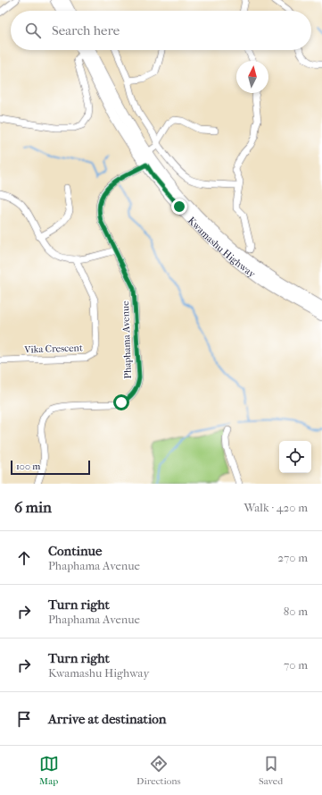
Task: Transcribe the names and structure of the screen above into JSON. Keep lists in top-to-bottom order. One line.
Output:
{"streets":{"main road":["Kwamashu Highway"],"street":["Phaphama Avenue","Vika Crescent"]},"crossings":[["Kwamashu Highway","Phaphama Avenue"]],"scale_bar":"100 m","north":"top","page":{"search":"Search here","scale":"100 m","heading":["6 min","Walk · 420 m"],"list":[["Continue","Phaphama Avenue","270 m"],["Turn right","Phaphama Avenue","80 m"],["Turn right","Kwamashu Highway","70 m"],"Arrive at destination"],"nav":["Map","Directions","Saved"]}}
